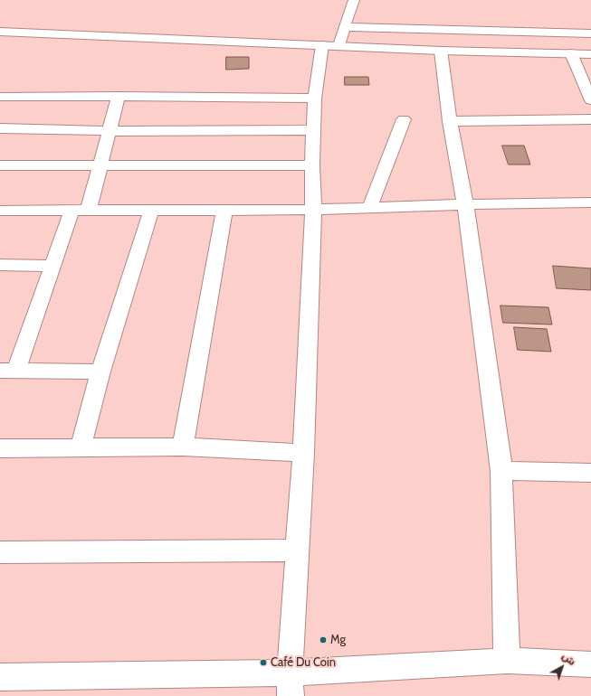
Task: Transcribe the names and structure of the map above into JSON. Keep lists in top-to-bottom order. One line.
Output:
{"places":["Mg","Café Du Coin"],"north":"top right"}
